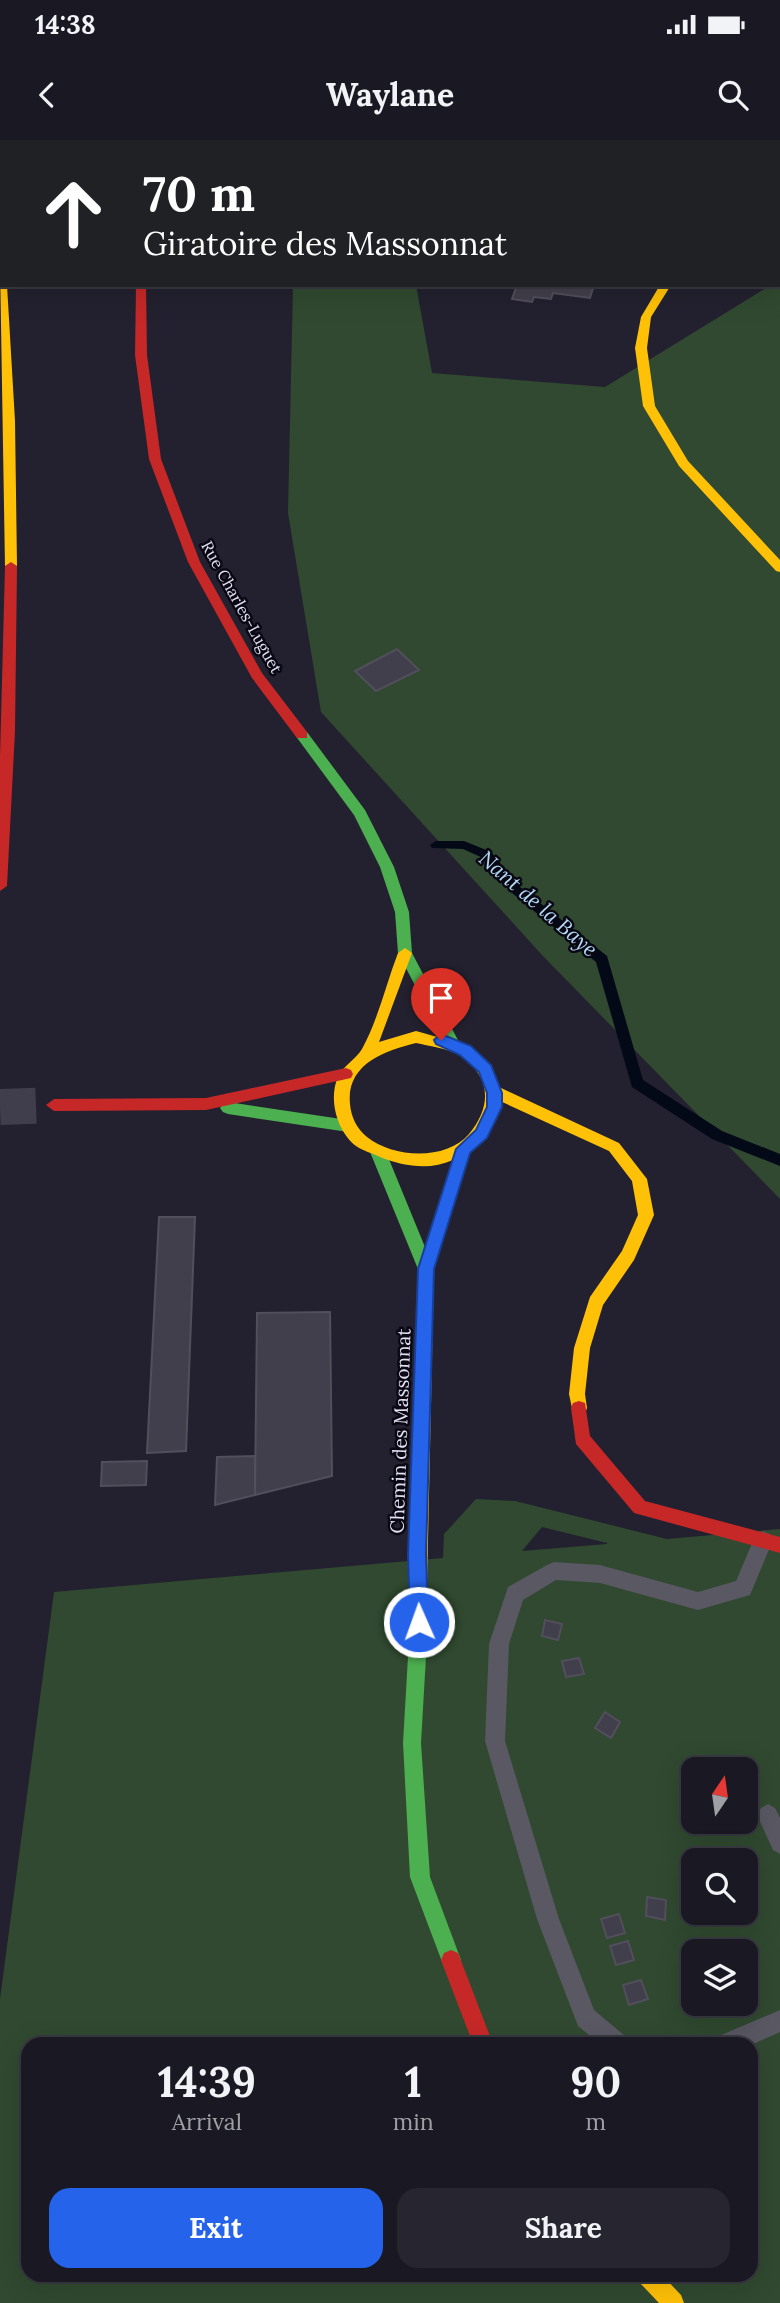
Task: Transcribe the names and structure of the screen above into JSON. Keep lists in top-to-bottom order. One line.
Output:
{"streets":{"main road":["Rue Charles-Luguet","Chemin des Massonnat"]},"crossings":[["Rue Charles-Luguet","Chemin des Massonnat"]],"water":["Nant de la Baye"],"north":"top","page":{"status":"14:38","header":"Waylane","turn":["70 m","Giratoire des Massonnat"],"eta":["14:39","Arrival","1","min","90","m"],"buttons":["Exit","Share"]}}
